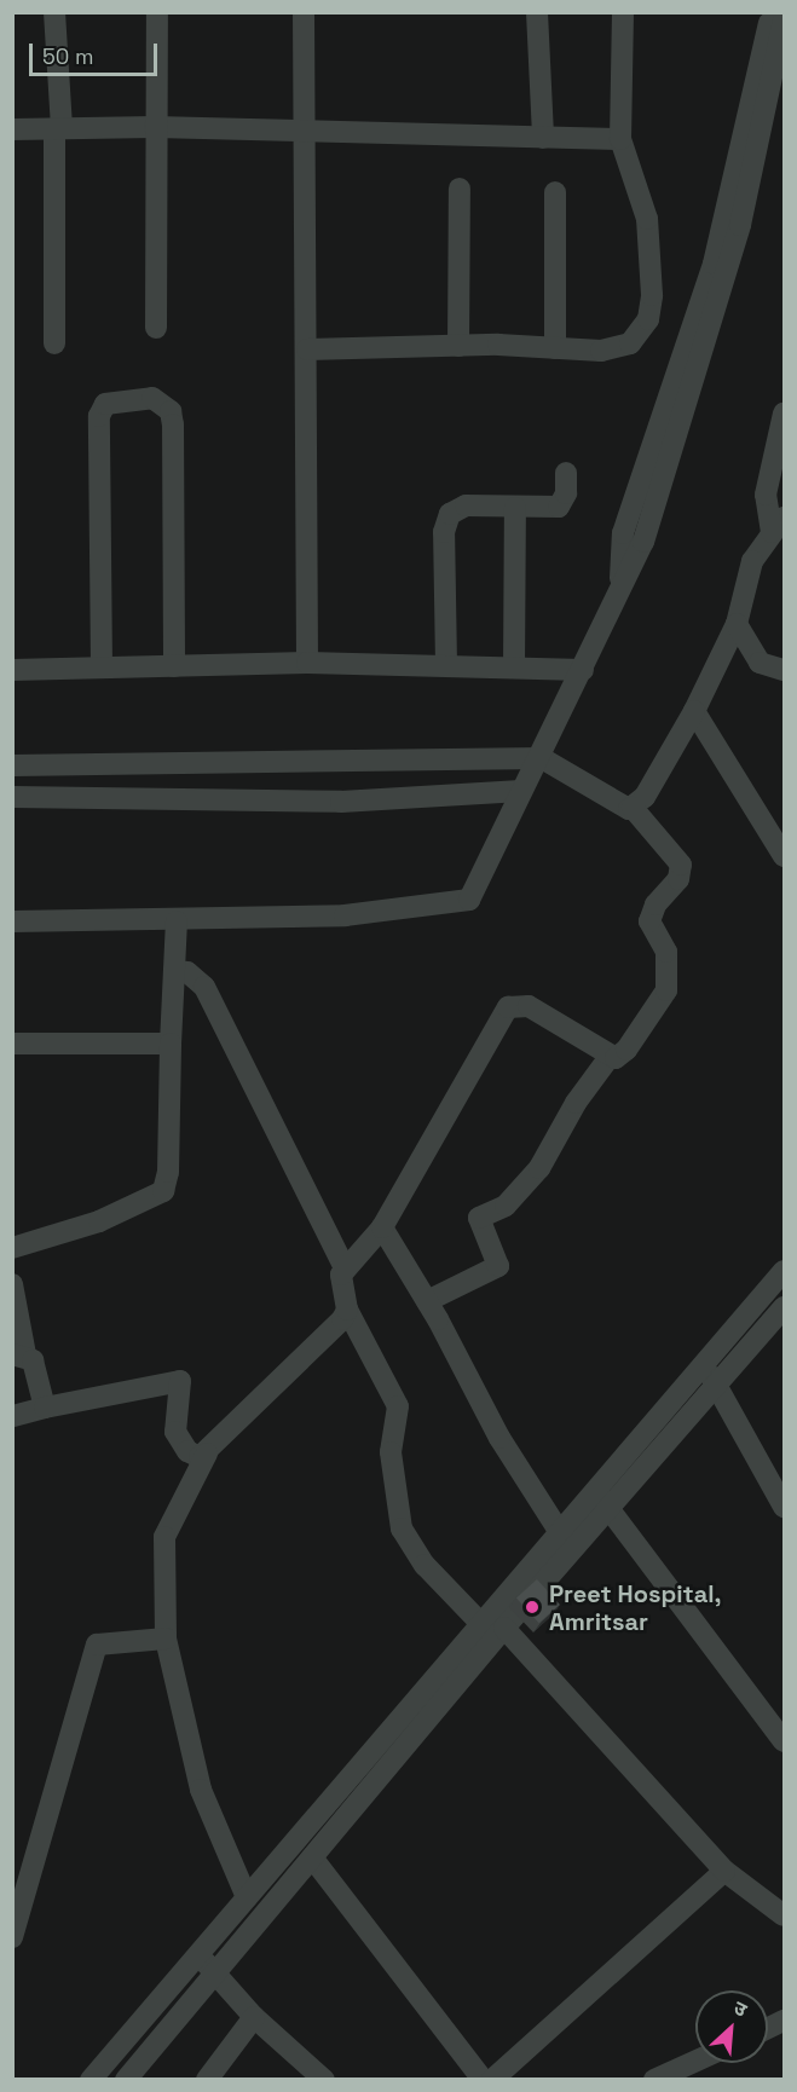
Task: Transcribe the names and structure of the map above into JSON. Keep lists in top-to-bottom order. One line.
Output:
{"places":["Preet Hospital, Amritsar"],"scale_bar":"50 m","north":"top right"}
